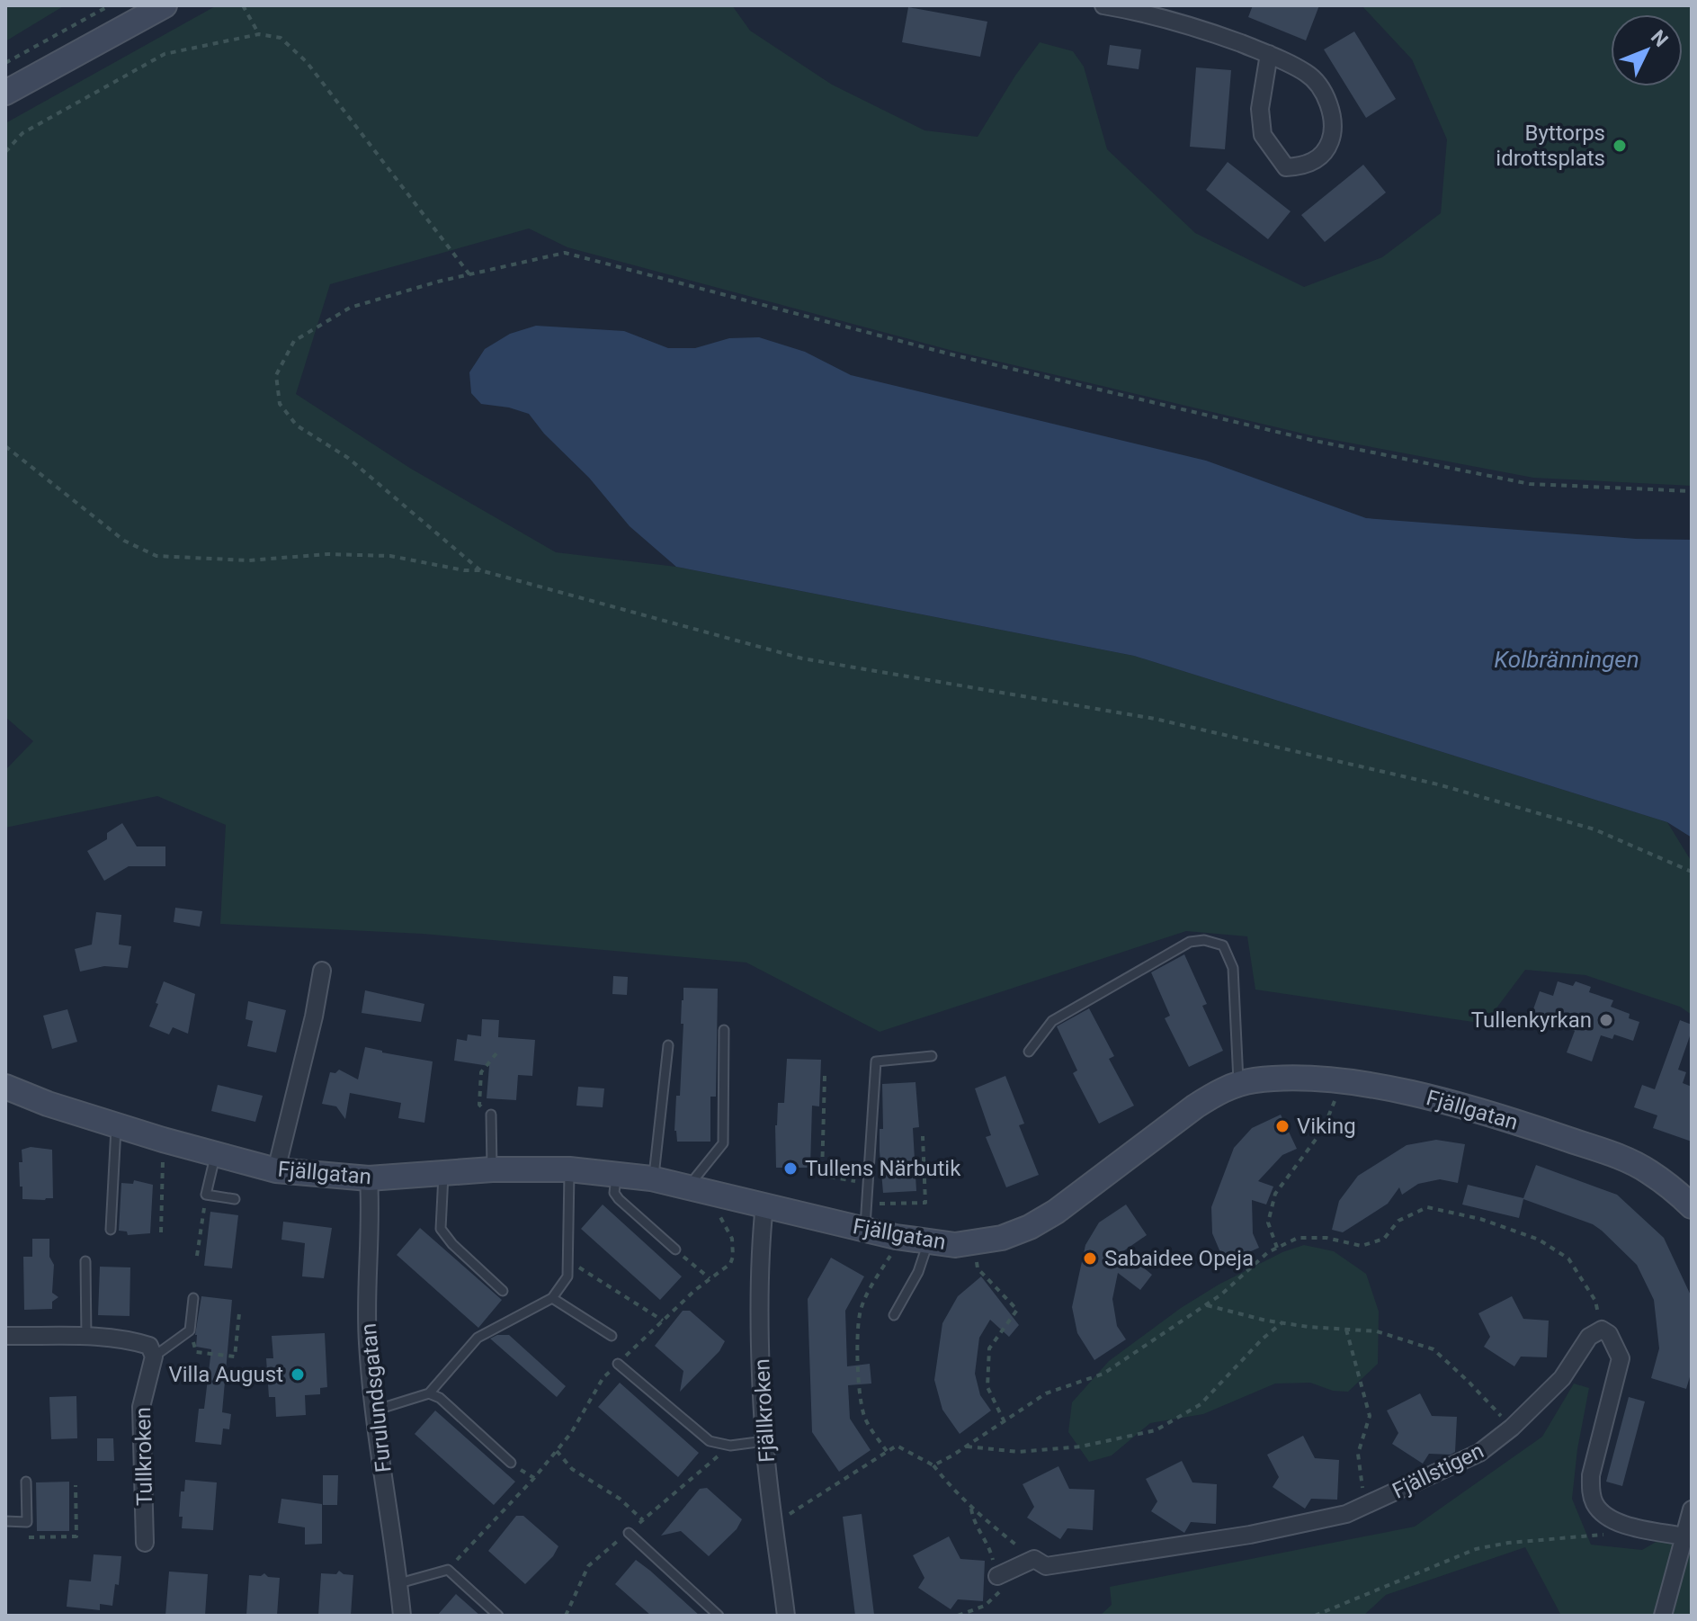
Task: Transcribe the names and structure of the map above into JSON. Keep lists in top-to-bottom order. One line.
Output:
{"streets":{"street":["Fjällgatan","Furulundsgatan","Fjällkroken","Tullkroken","Fjällstigen"]},"crossings":[["Fjällgatan","Furulundsgatan"],["Fjällgatan","Fjällkroken"]],"water":["Kolbränningen"],"places":["Byttorps idrottsplats","Tullenkyrkan","Viking","Tullens Närbutik","Sabaidee Opeja","Villa August"],"north":"top right"}
